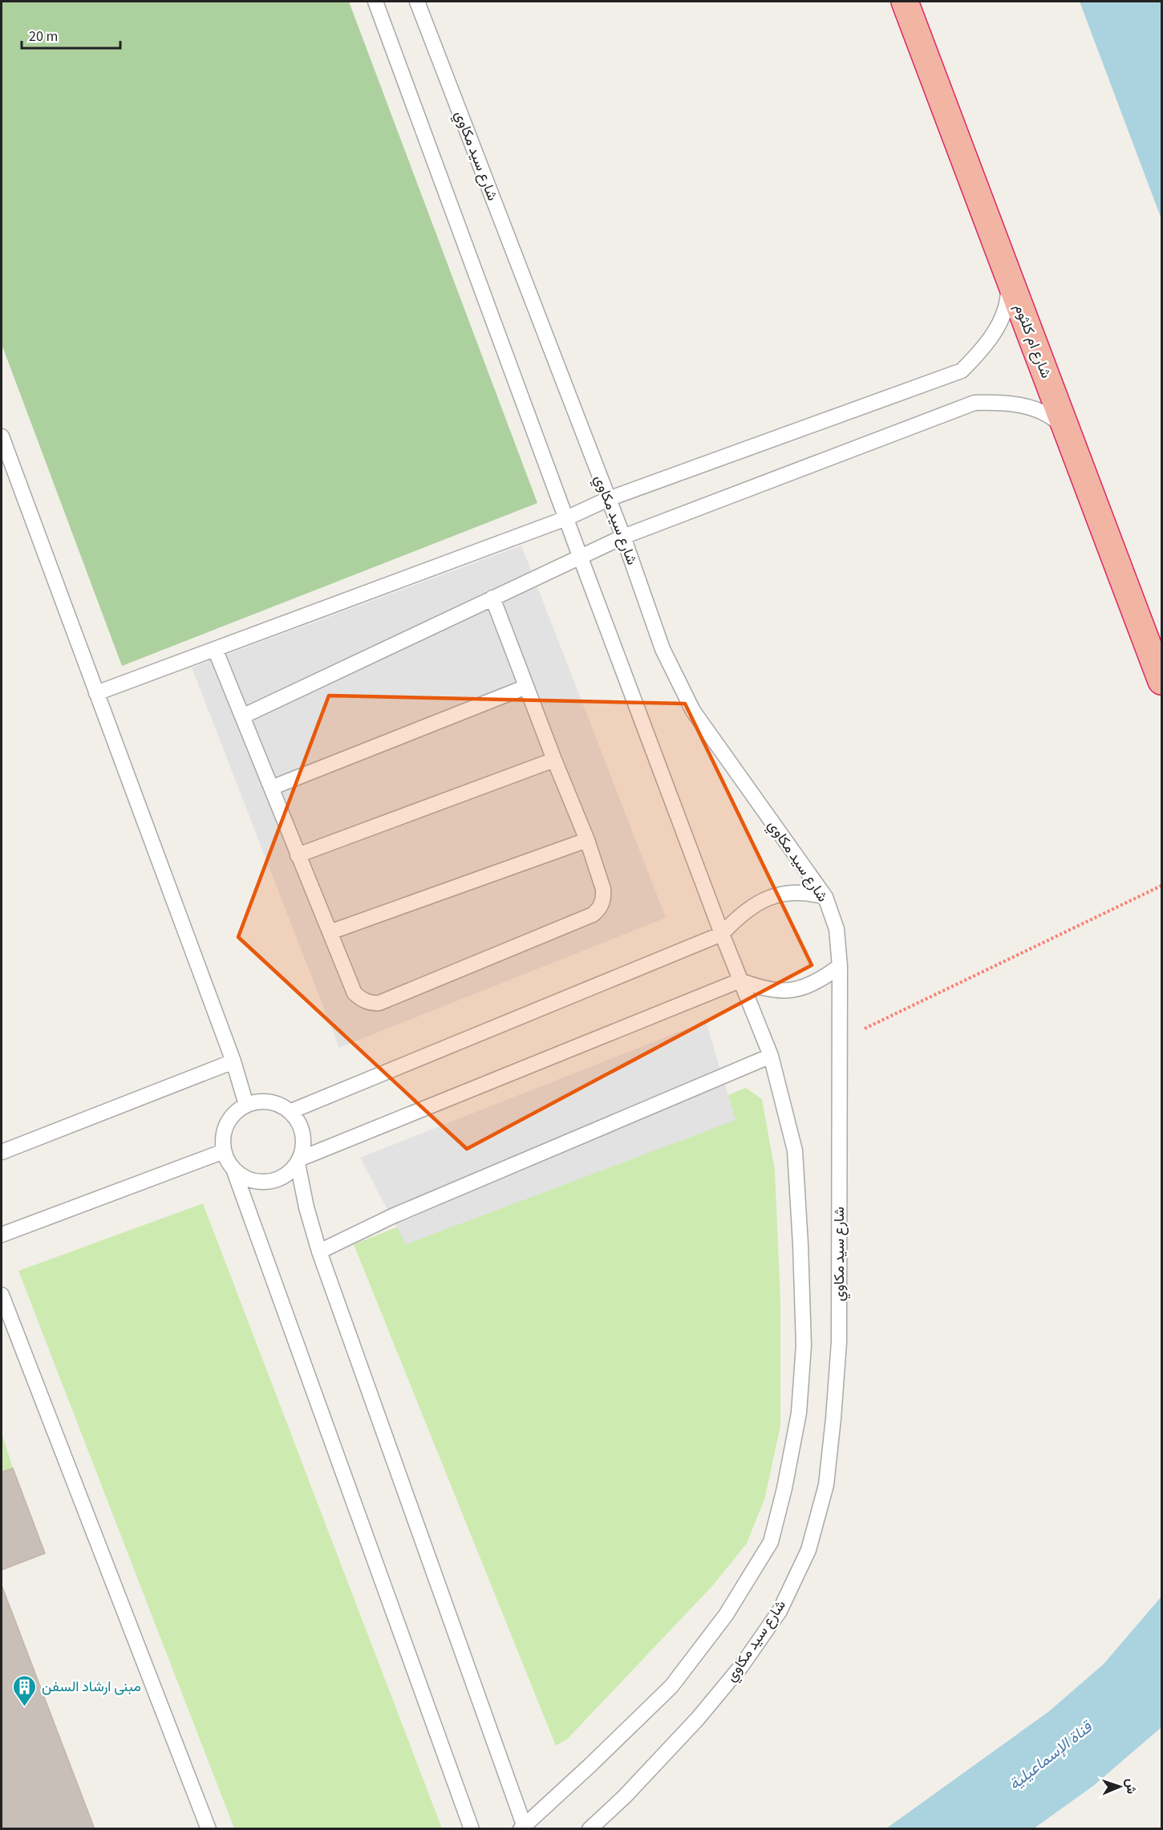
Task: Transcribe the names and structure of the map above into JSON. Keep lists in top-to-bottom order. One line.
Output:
{"streets":{"highway":["شارع ام كلثوم"],"lane":["شارع سيد مكاوي"]},"water":["قناة الإسماعيلية"],"places":{"building":["مبنى ارشاد السفن"]},"scale_bar":"20 m","north":"right"}
